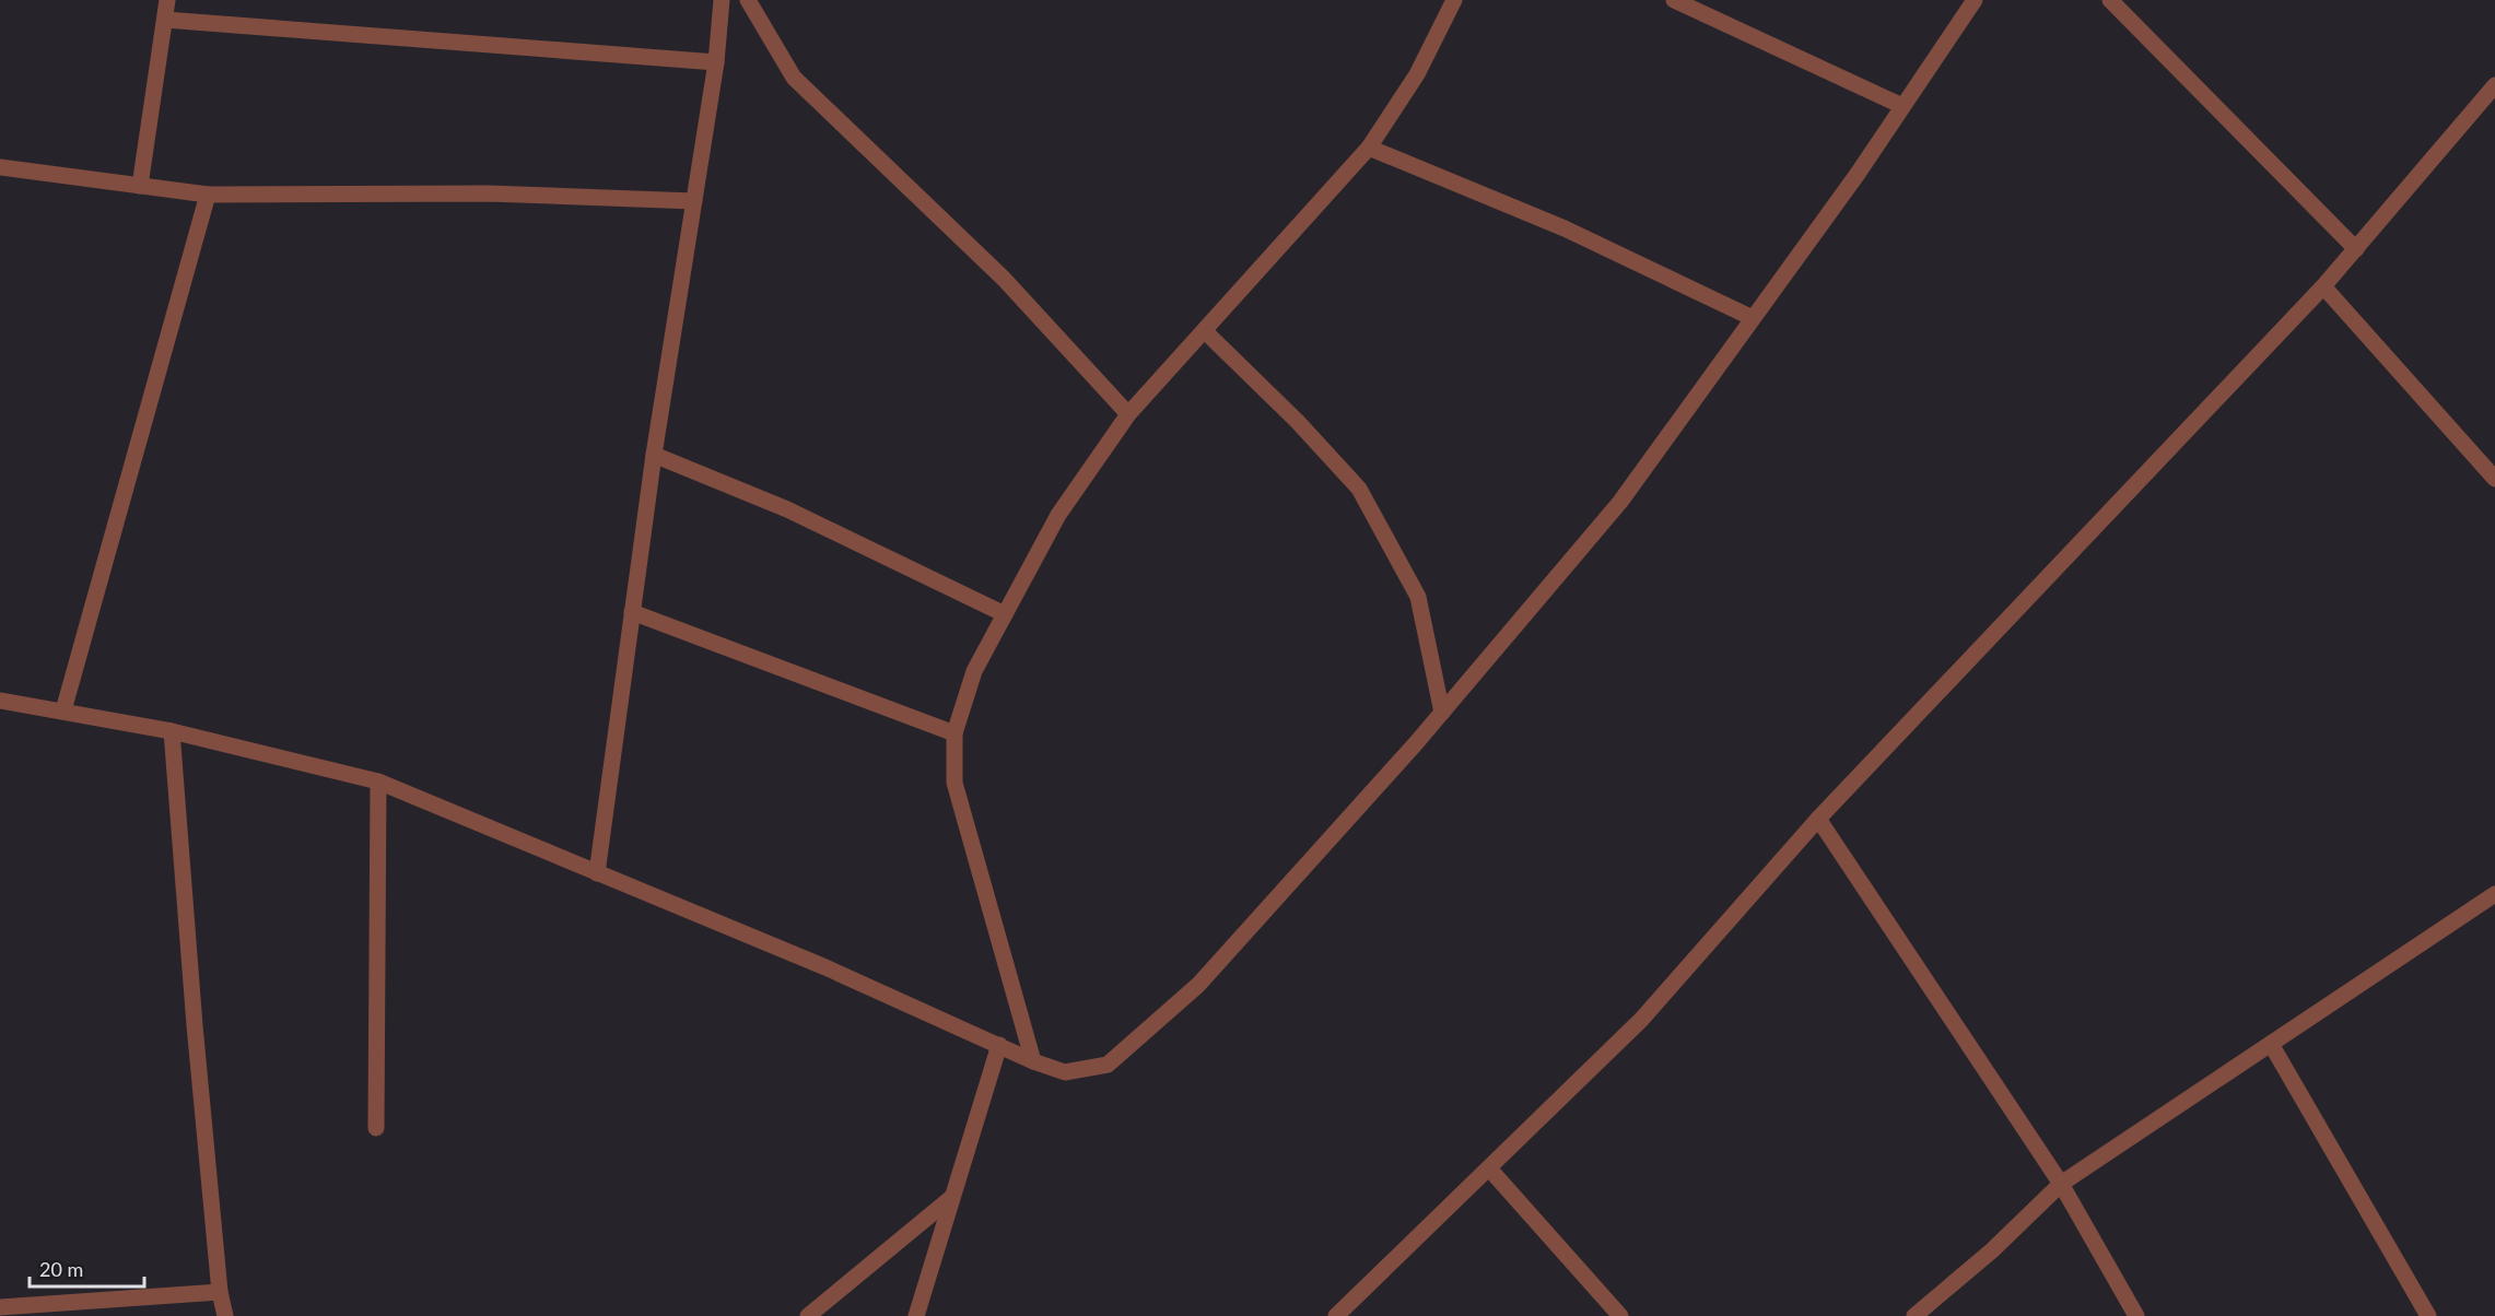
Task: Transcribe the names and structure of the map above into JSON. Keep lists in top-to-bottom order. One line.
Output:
{"scale_bar":"20 m"}
